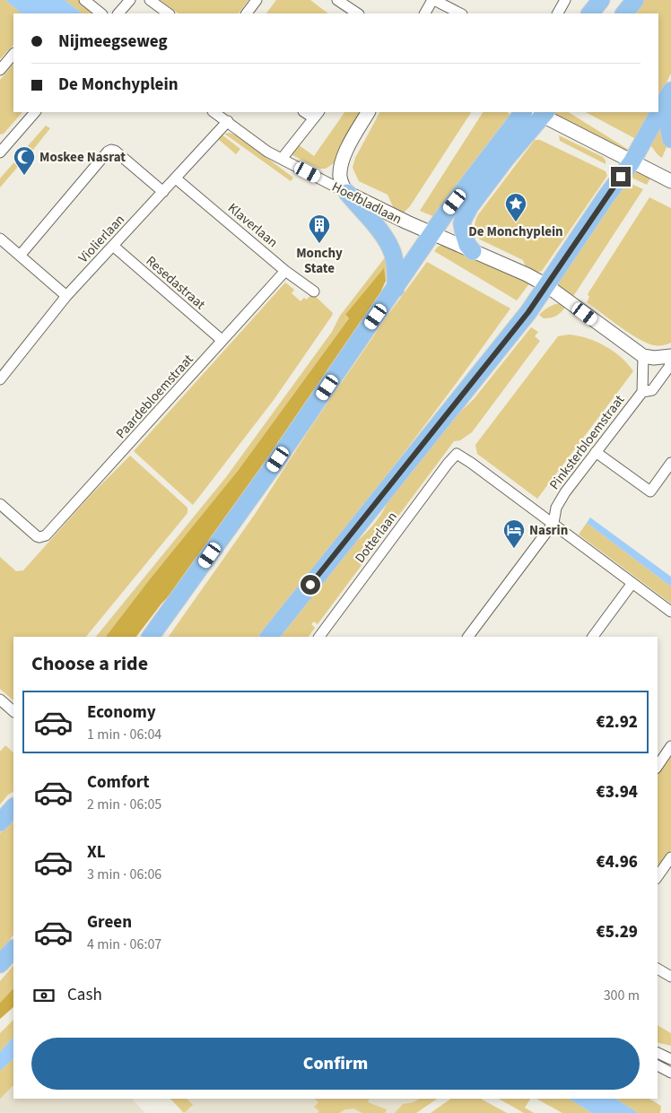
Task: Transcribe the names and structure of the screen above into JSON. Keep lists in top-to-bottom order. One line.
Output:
{"streets":{"street":["Hoefbladlaan","Klaverlaan","Violierlaan","Resedastraat","Paardebloemstraat","Pinksterbloemstraat","Dotterlaan"]},"crossings":[["Hoefbladlaan","Violierlaan"],["Klaverlaan","Violierlaan"],["Klaverlaan","Paardebloemstraat"],["Violierlaan","Resedastraat"],["Resedastraat","Paardebloemstraat"],["Pinksterbloemstraat","Dotterlaan"]],"places":{"mosque":["Moskee Nasrat"],"place":["De Monchyplein"],"building":["Monchy State"],"hotel":["Nasrin"]},"page":{"banner":["Nijmeegseweg","De Monchyplein"],"heading":"Choose a ride","list":[{"name":"Economy","note":"1 min · 06:04","value":"€2.92"},{"name":"Comfort","note":"2 min · 06:05","value":"€3.94"},{"name":"XL","note":"3 min · 06:06","value":"€4.96"},{"name":"Green","note":"4 min · 06:07","value":"€5.29"}],"pay":["Cash","300 m"],"buttons":"Confirm"}}
